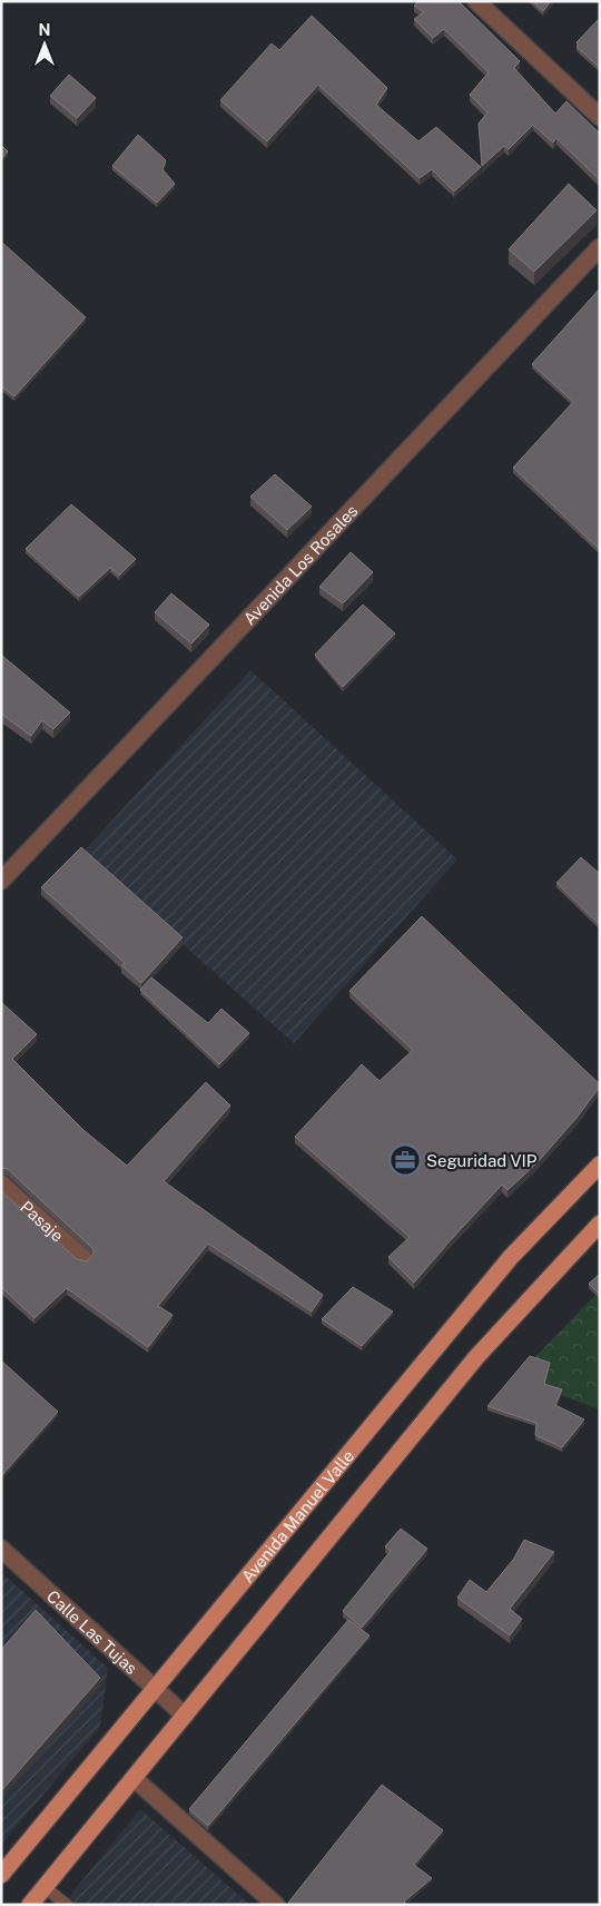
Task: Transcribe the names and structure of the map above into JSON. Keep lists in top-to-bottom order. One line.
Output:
{"streets":{"main road":["Avenida Manuel Valle"],"street":["Avenida Los Rosales","Pasaje","Calle Las Tujas"]},"crossings":[["Avenida Manuel Valle","Calle Las Tujas"]],"places":{"office":["Seguridad VIP"]},"north":"top"}
